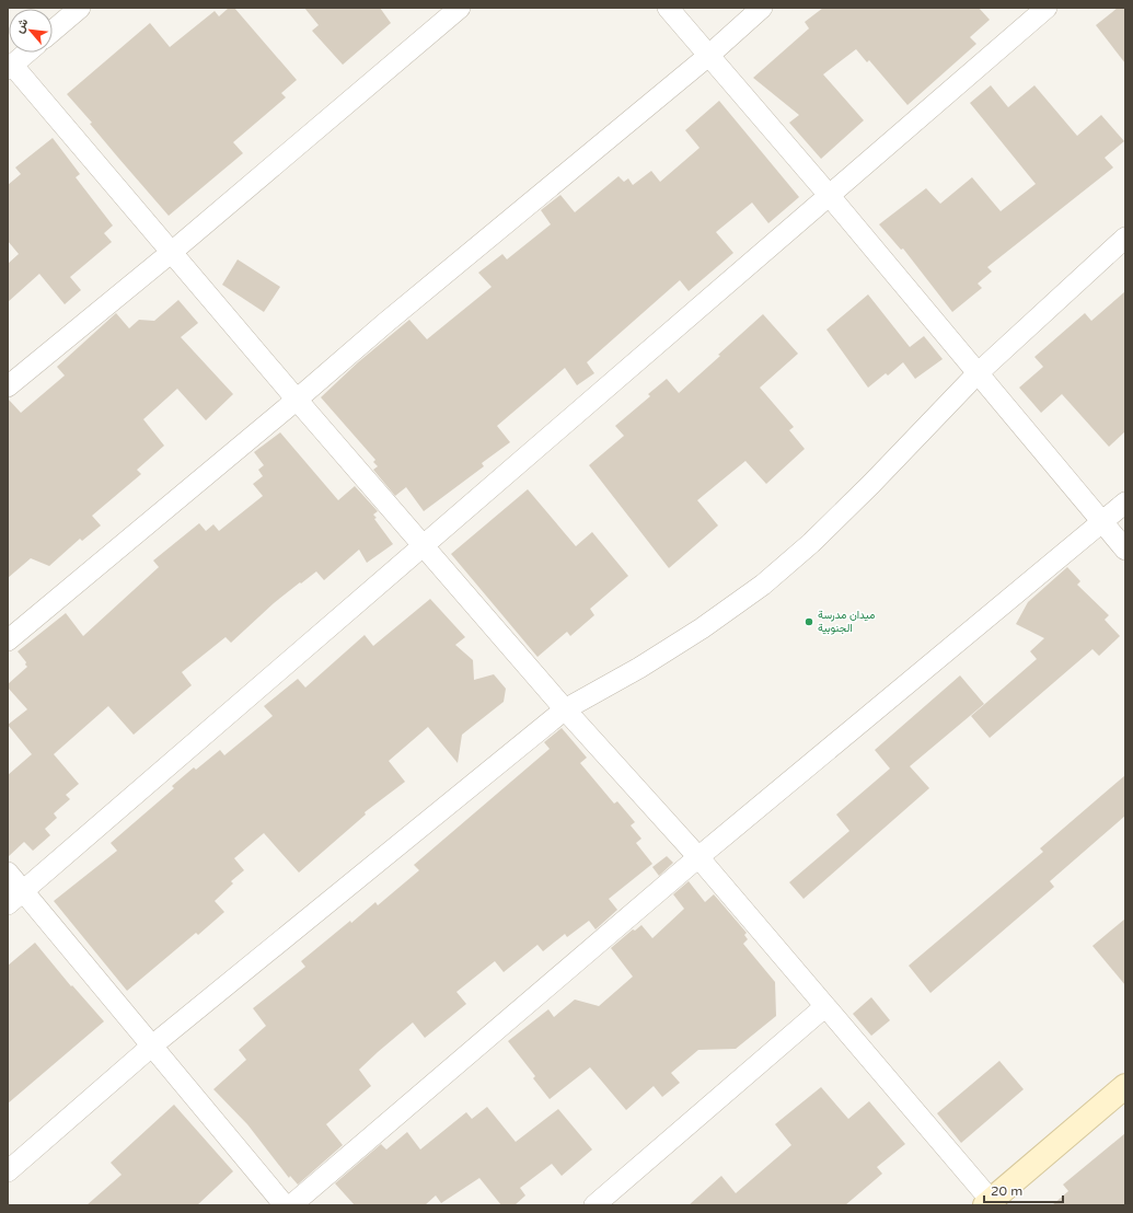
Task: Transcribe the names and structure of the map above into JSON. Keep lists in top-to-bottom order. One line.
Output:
{"places":["ميدان مدرسة الجنوبية"],"scale_bar":"20 m","north":"top left"}
